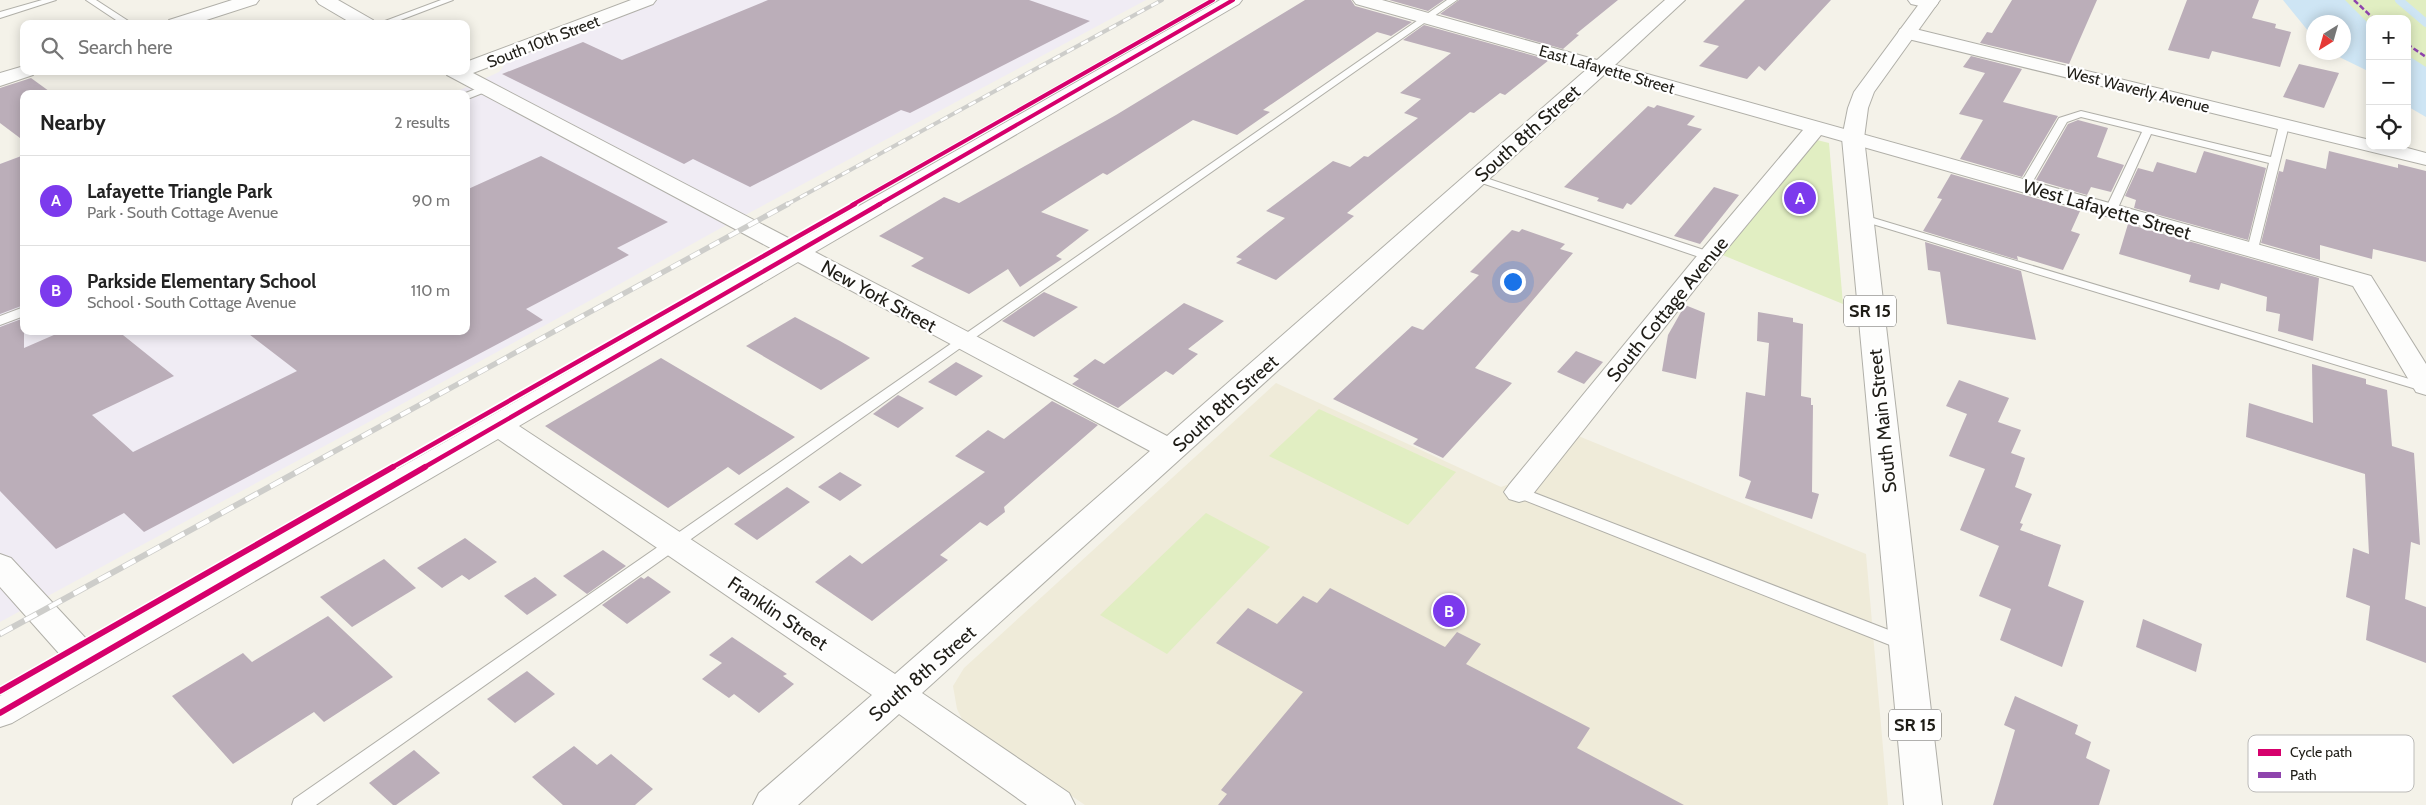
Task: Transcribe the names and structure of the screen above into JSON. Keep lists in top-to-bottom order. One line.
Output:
{"streets":{"street":["South 10th Street","East Lafayette Street","West Waverly Avenue","South 8th Street","West Lafayette Street","New York Street","South Cottage Avenue","SR 15","South Main Street","Franklin Street"]},"crossings":[["East Lafayette Street","South 8th Street"],["East Lafayette Street","West Lafayette Street"],["East Lafayette Street","South Cottage Avenue"],["East Lafayette Street","South Main Street"],["West Waverly Avenue","South Main Street"],["South 8th Street","New York Street"],["South 8th Street","Franklin Street"],["West Lafayette Street","South Main Street"]],"legend":["Cycle path","Path"],"north":"bottom left","page":{"map_buttons":["+","−"],"search":"Search here","heading":["Nearby","2 results"],"list":[{"mark":"A","name":"Lafayette Triangle Park","note":"Park · South Cottage Avenue","value":"90 m"},{"mark":"B","name":"Parkside Elementary School","note":"School · South Cottage Avenue","value":"110 m"}],"pins":["A","B"]}}
